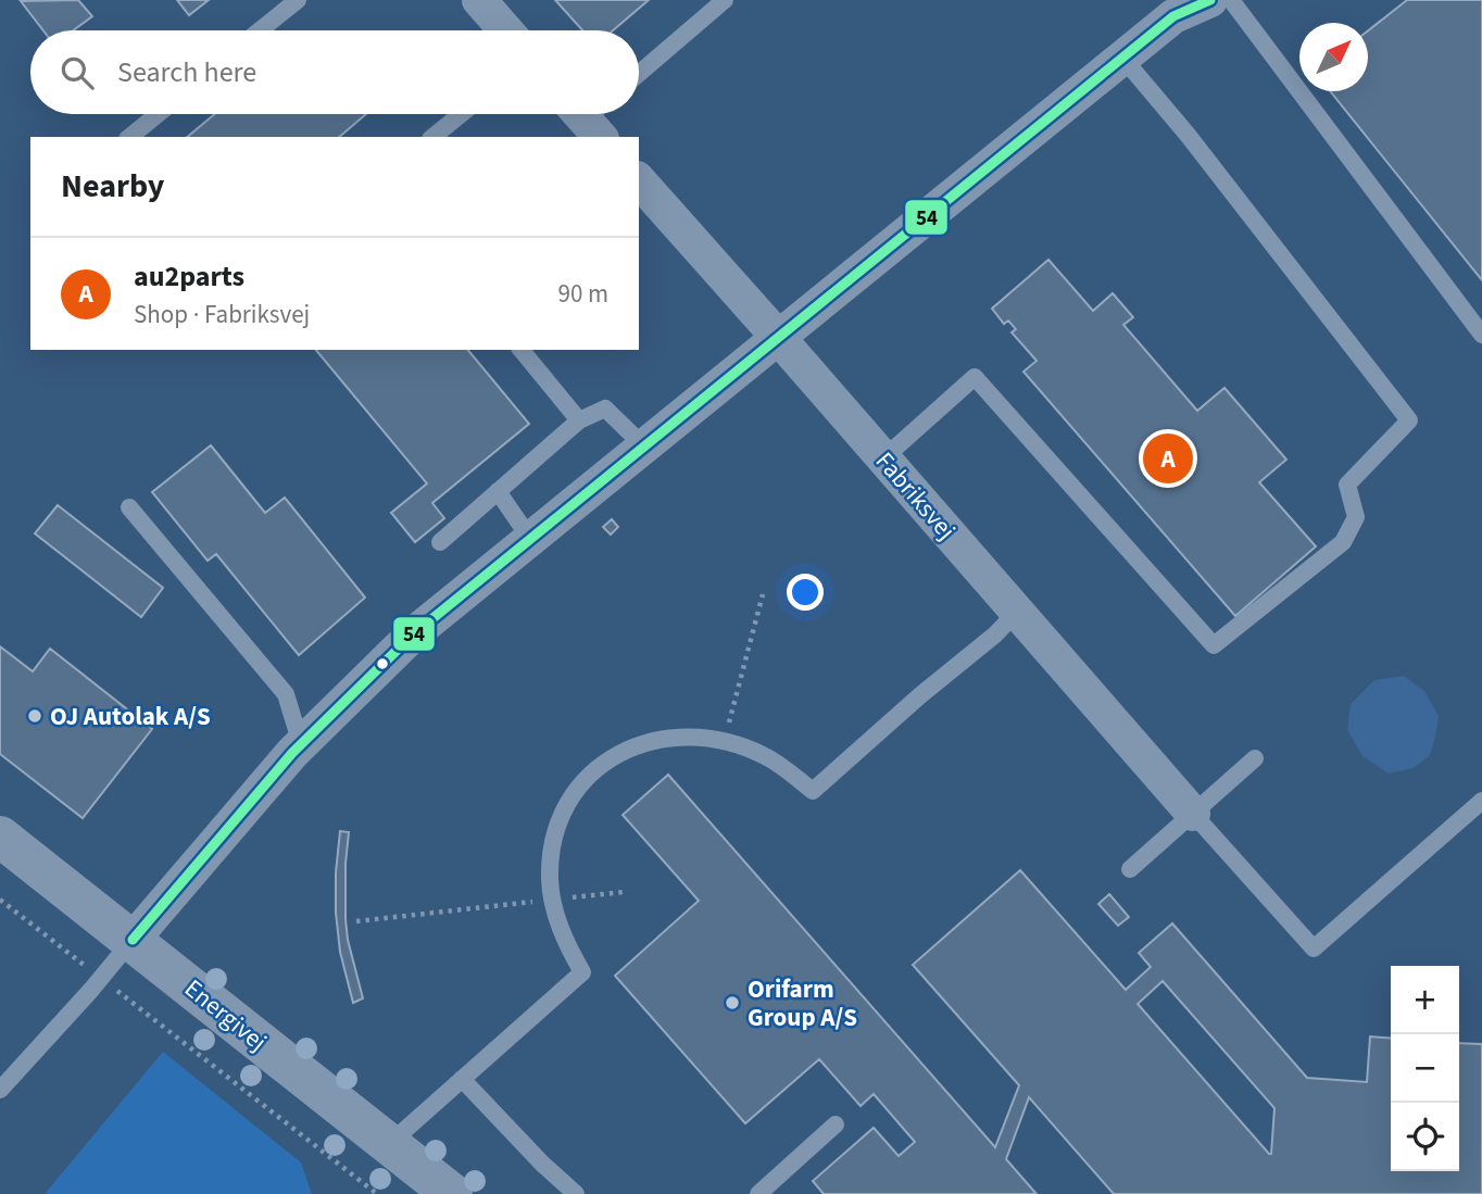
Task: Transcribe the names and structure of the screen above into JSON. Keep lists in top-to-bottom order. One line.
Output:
{"streets":{"street":["Fabriksvej","Energivej"]},"places":["OJ Autolak A/S","Orifarm Group A/S"],"lines":["transit line 54"],"north":"top right","page":{"search":"Search here","heading":"Nearby","list":[{"mark":"A","name":"au2parts","note":"Shop · Fabriksvej","value":"90 m"}],"pins":"A","map_buttons":["+","−"]}}
